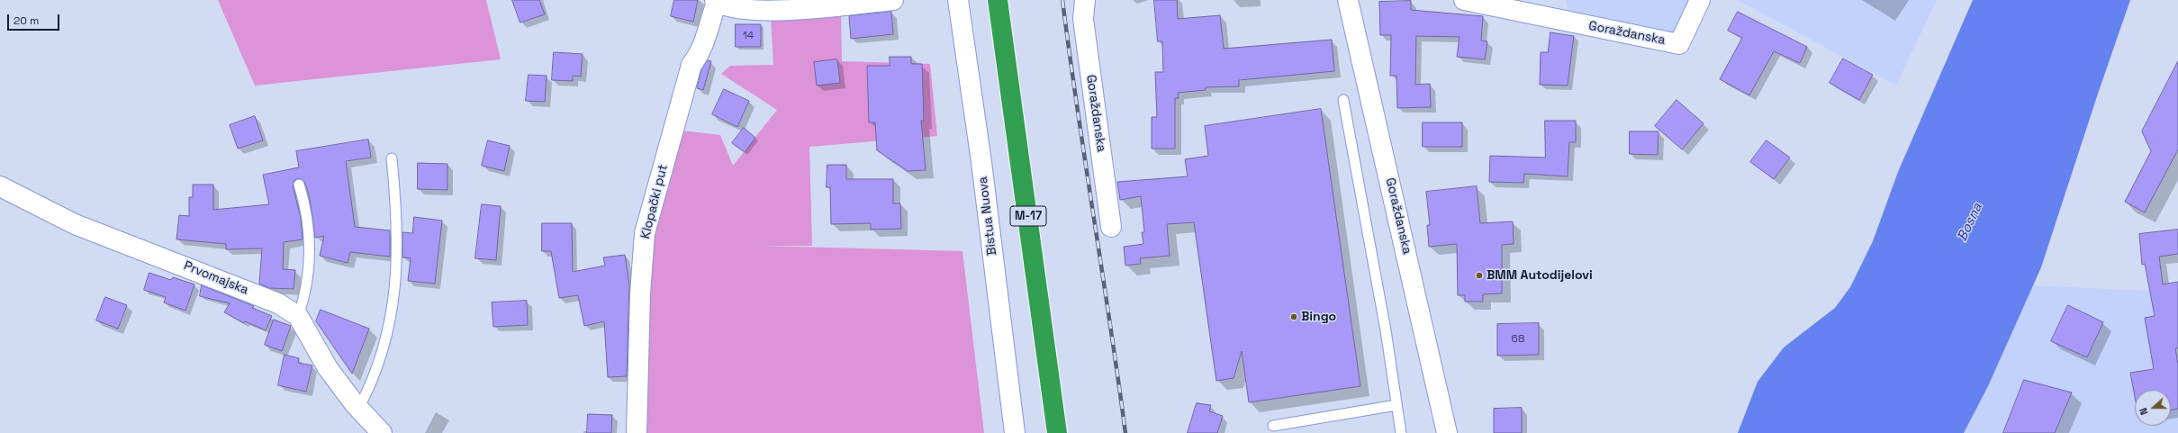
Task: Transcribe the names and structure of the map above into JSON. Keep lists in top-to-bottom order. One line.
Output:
{"streets":{"highway":["M-17"],"street":["Goraždanska","Klopački put","Bistua Nuova","Prvomajska"]},"water":["Bosna"],"places":["BMM Autodijelovi","Bingo"],"house_numbers":["14","68"],"scale_bar":"20 m","north":"left"}
